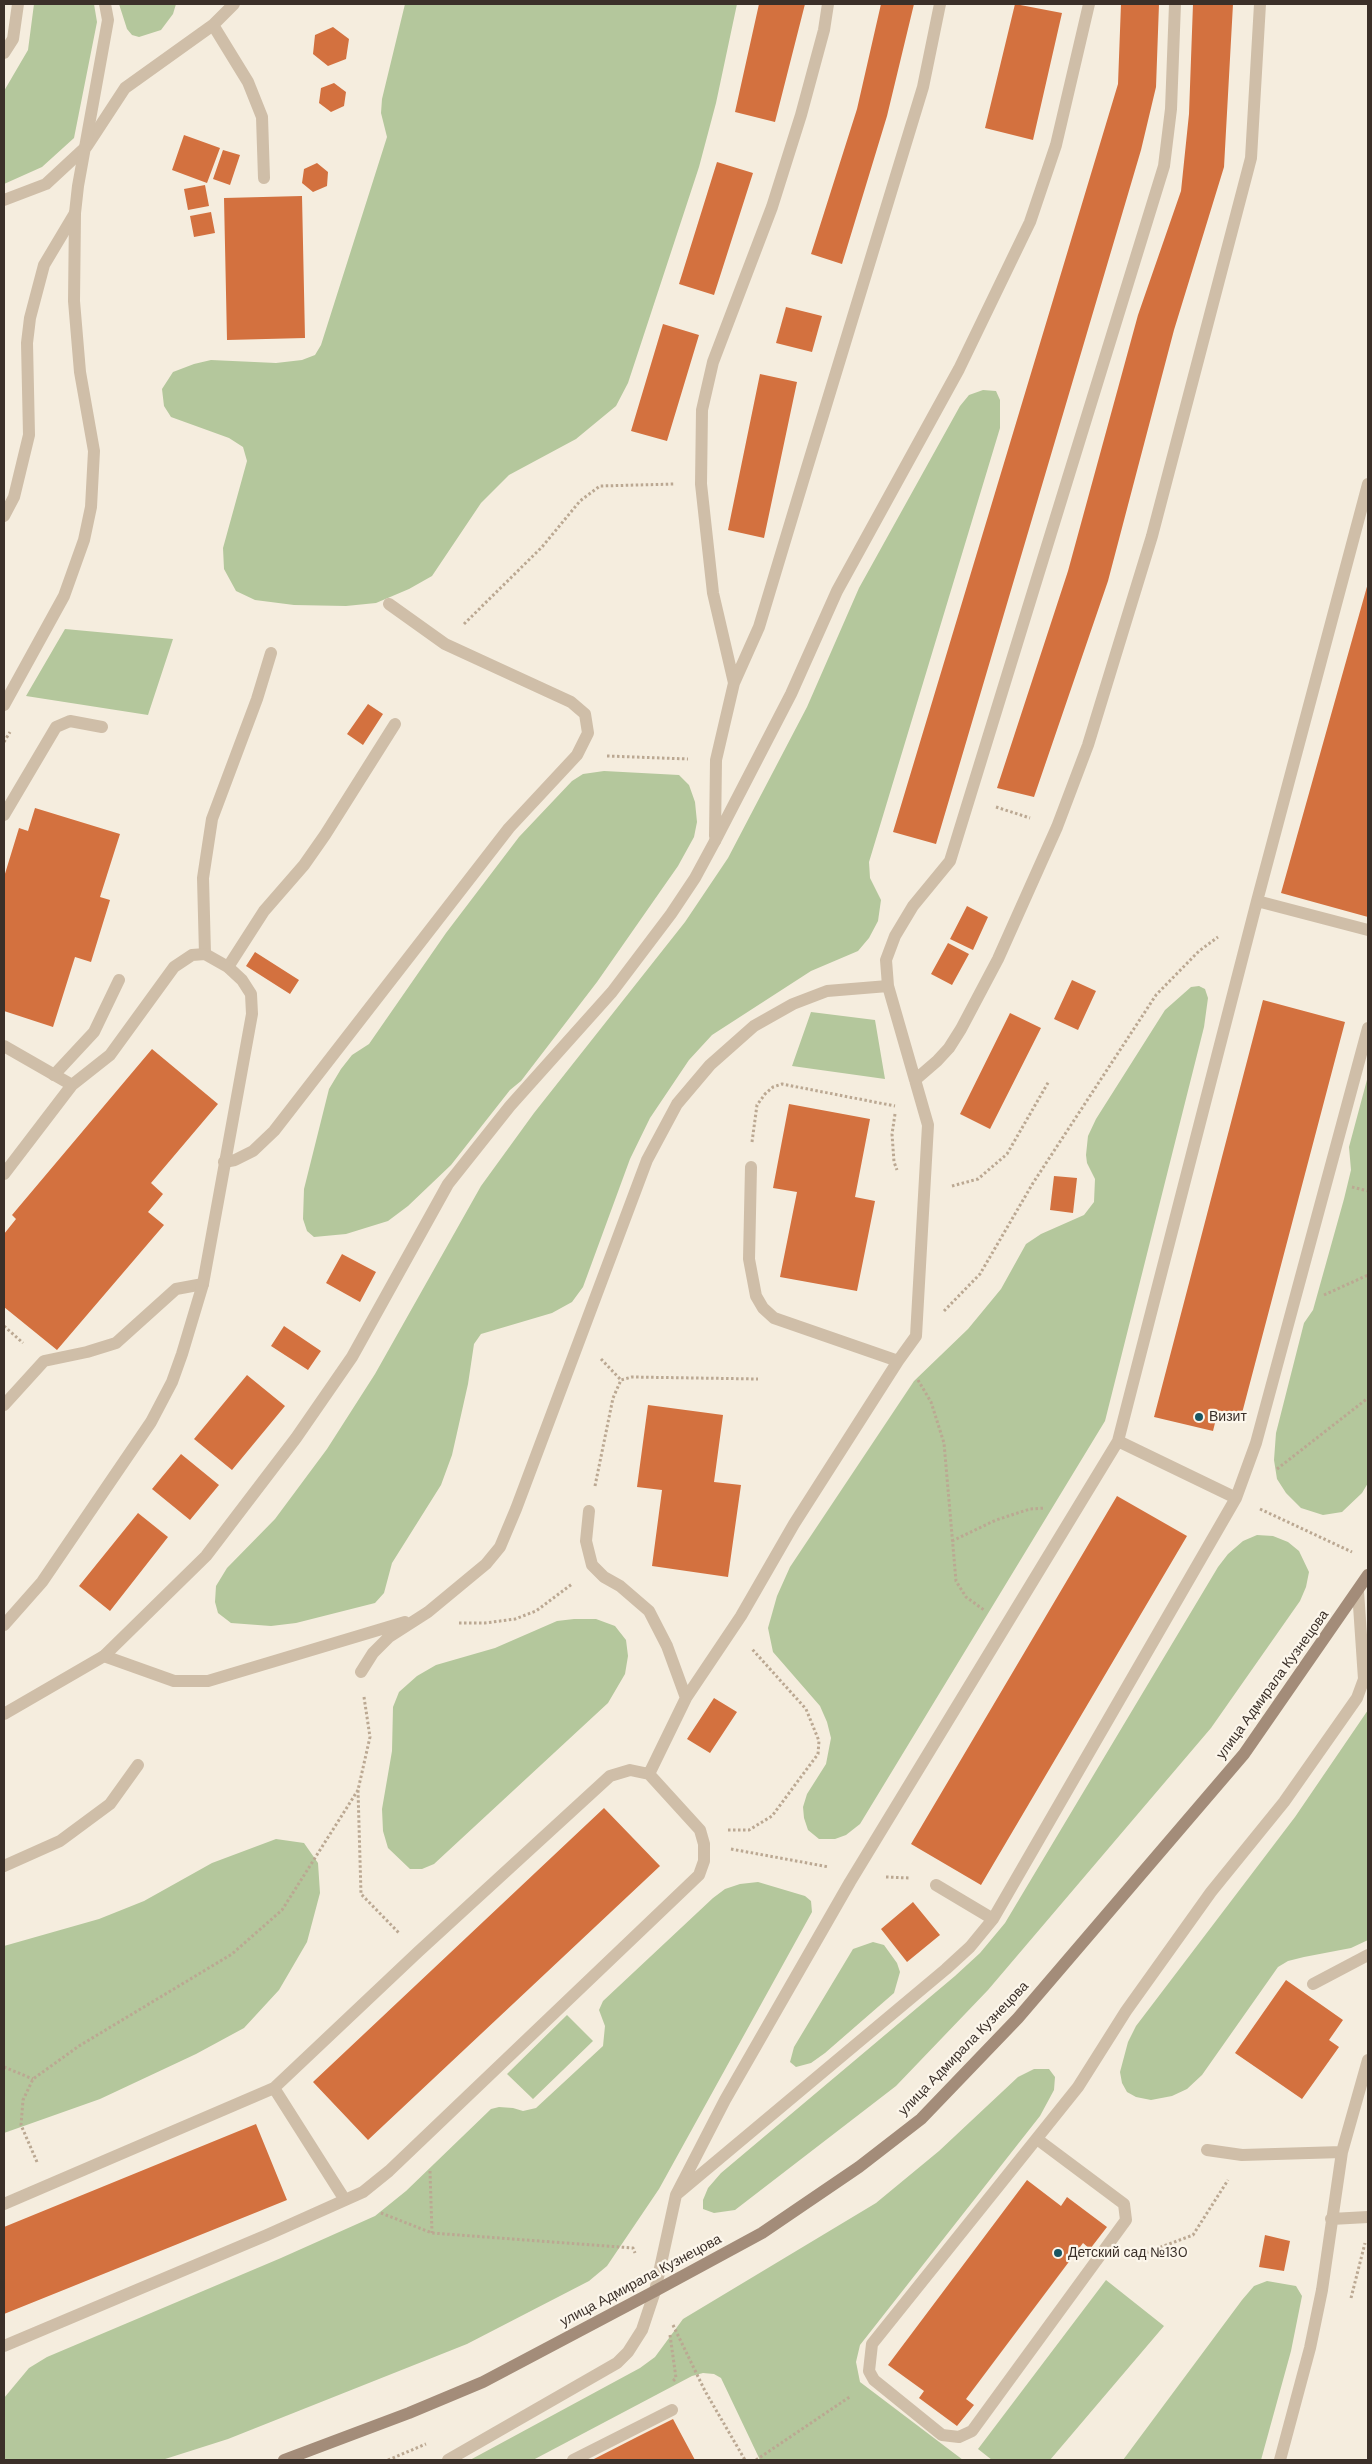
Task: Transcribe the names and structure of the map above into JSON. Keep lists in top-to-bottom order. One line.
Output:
{"streets":{"main road":["улица Адмирала Кузнецова"]},"places":["Визит","Детский сад №130"]}
